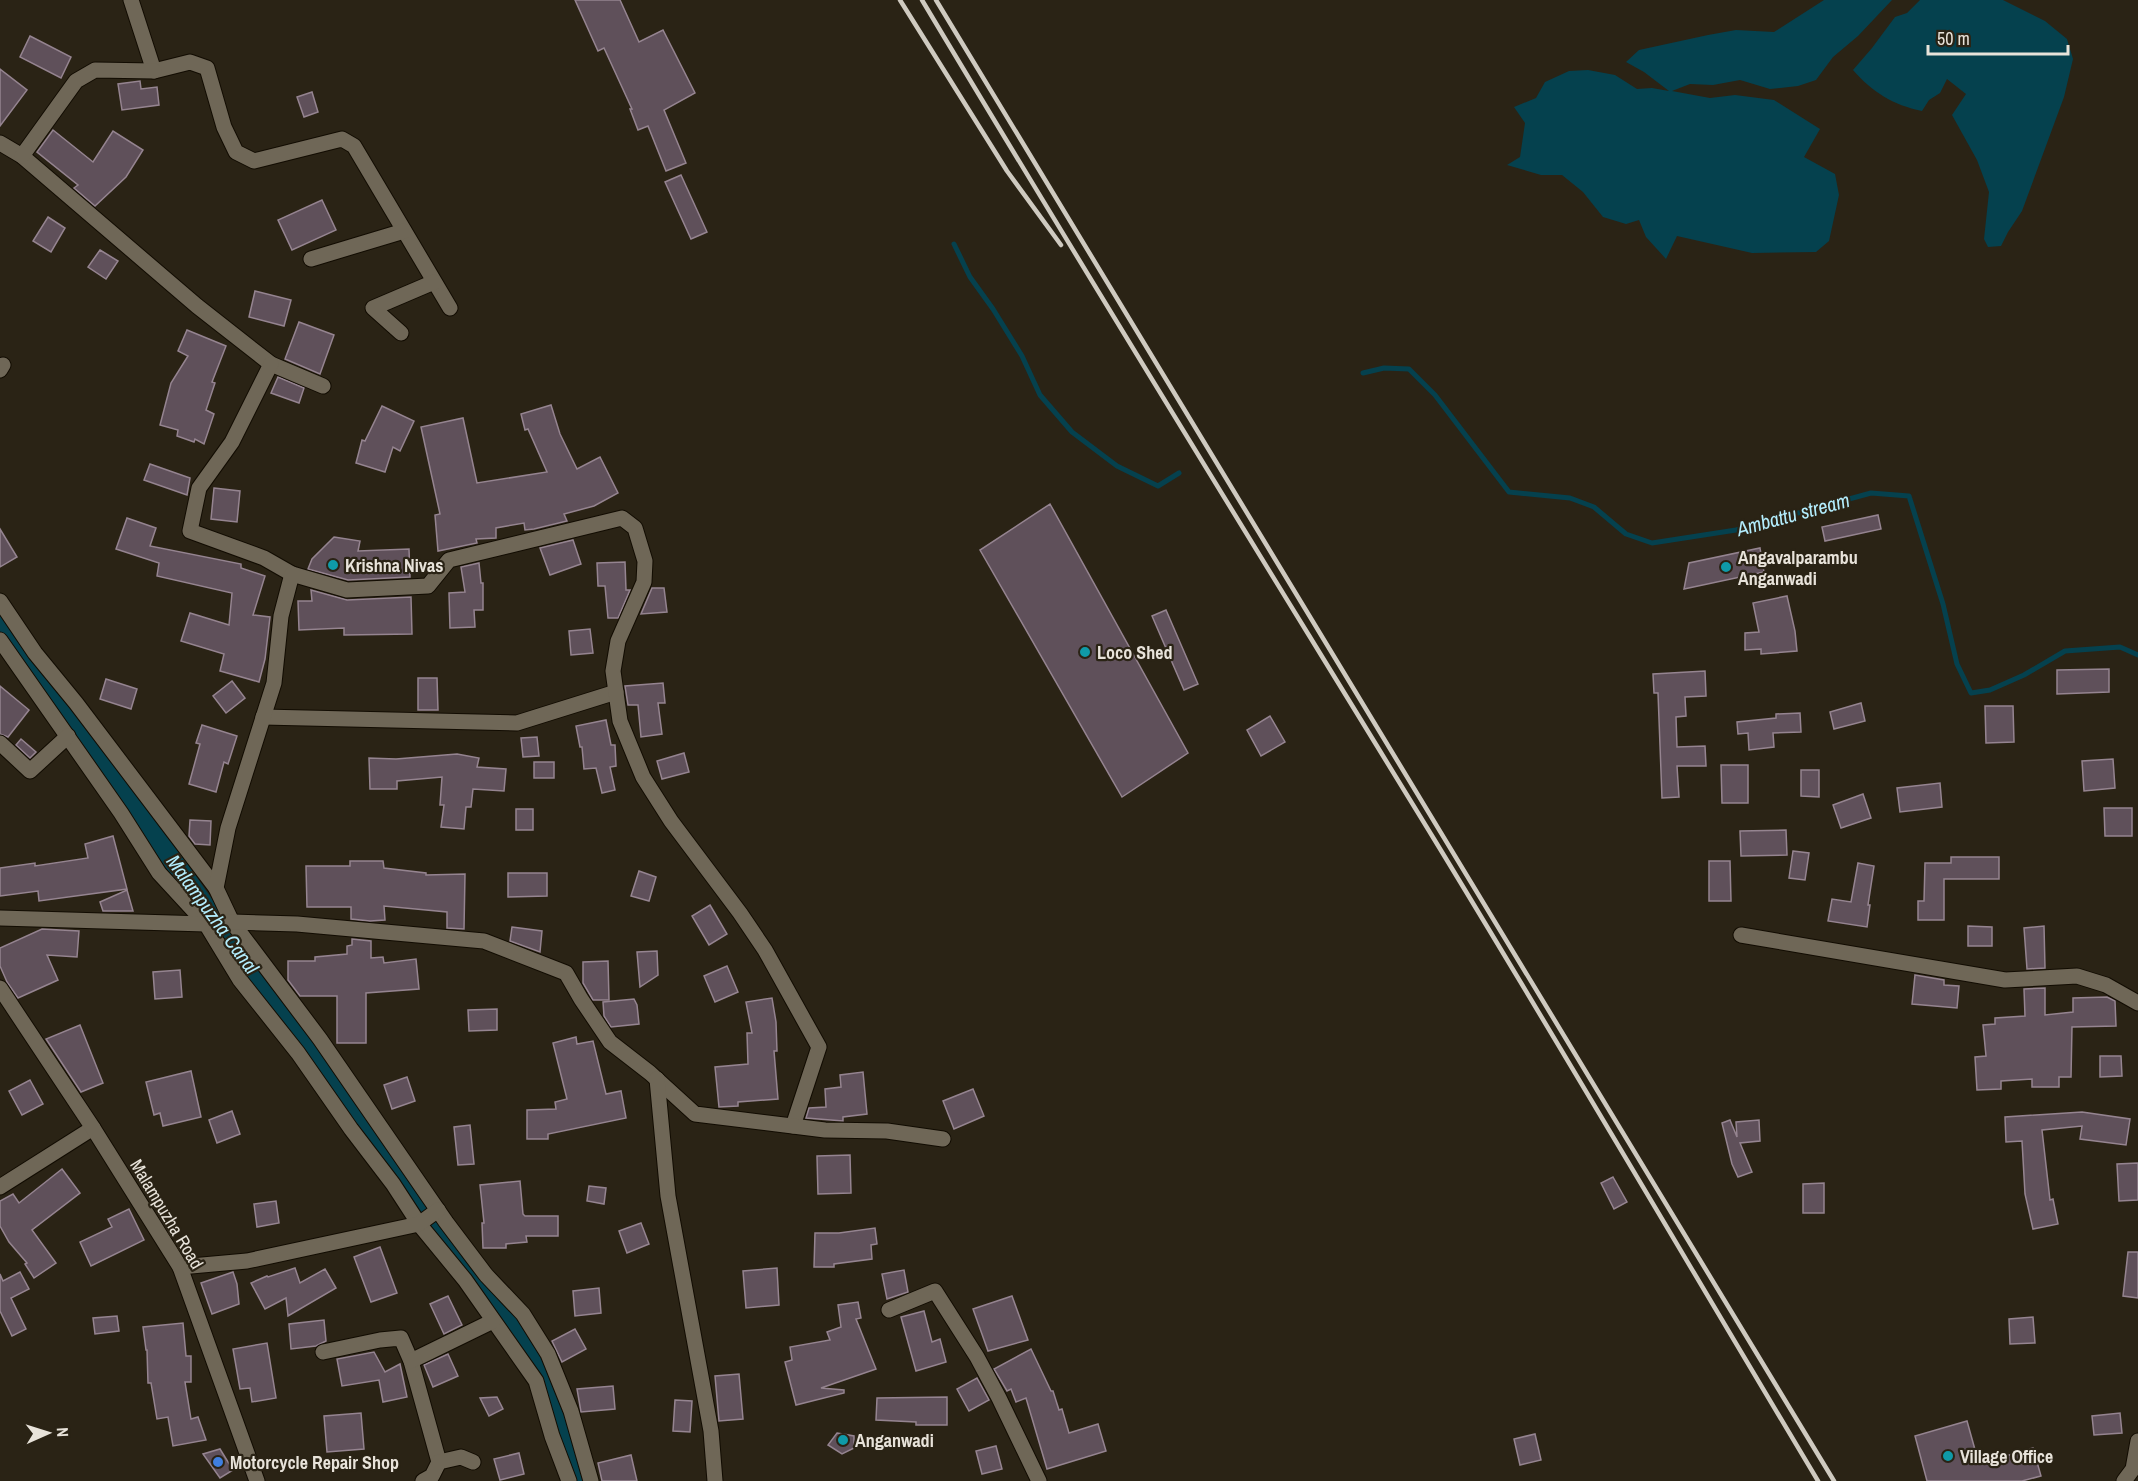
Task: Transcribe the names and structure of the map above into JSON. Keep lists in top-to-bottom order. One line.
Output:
{"streets":{"street":["Malampuzha Road"]},"water":["Ambattu stream","Malampuzha Canal"],"places":["Krishna Nivas","Angavalparambu Anganwadi","Loco Shed","Anganwadi","Village Office","Motorcycle Repair Shop"],"scale_bar":"50 m","north":"right"}
